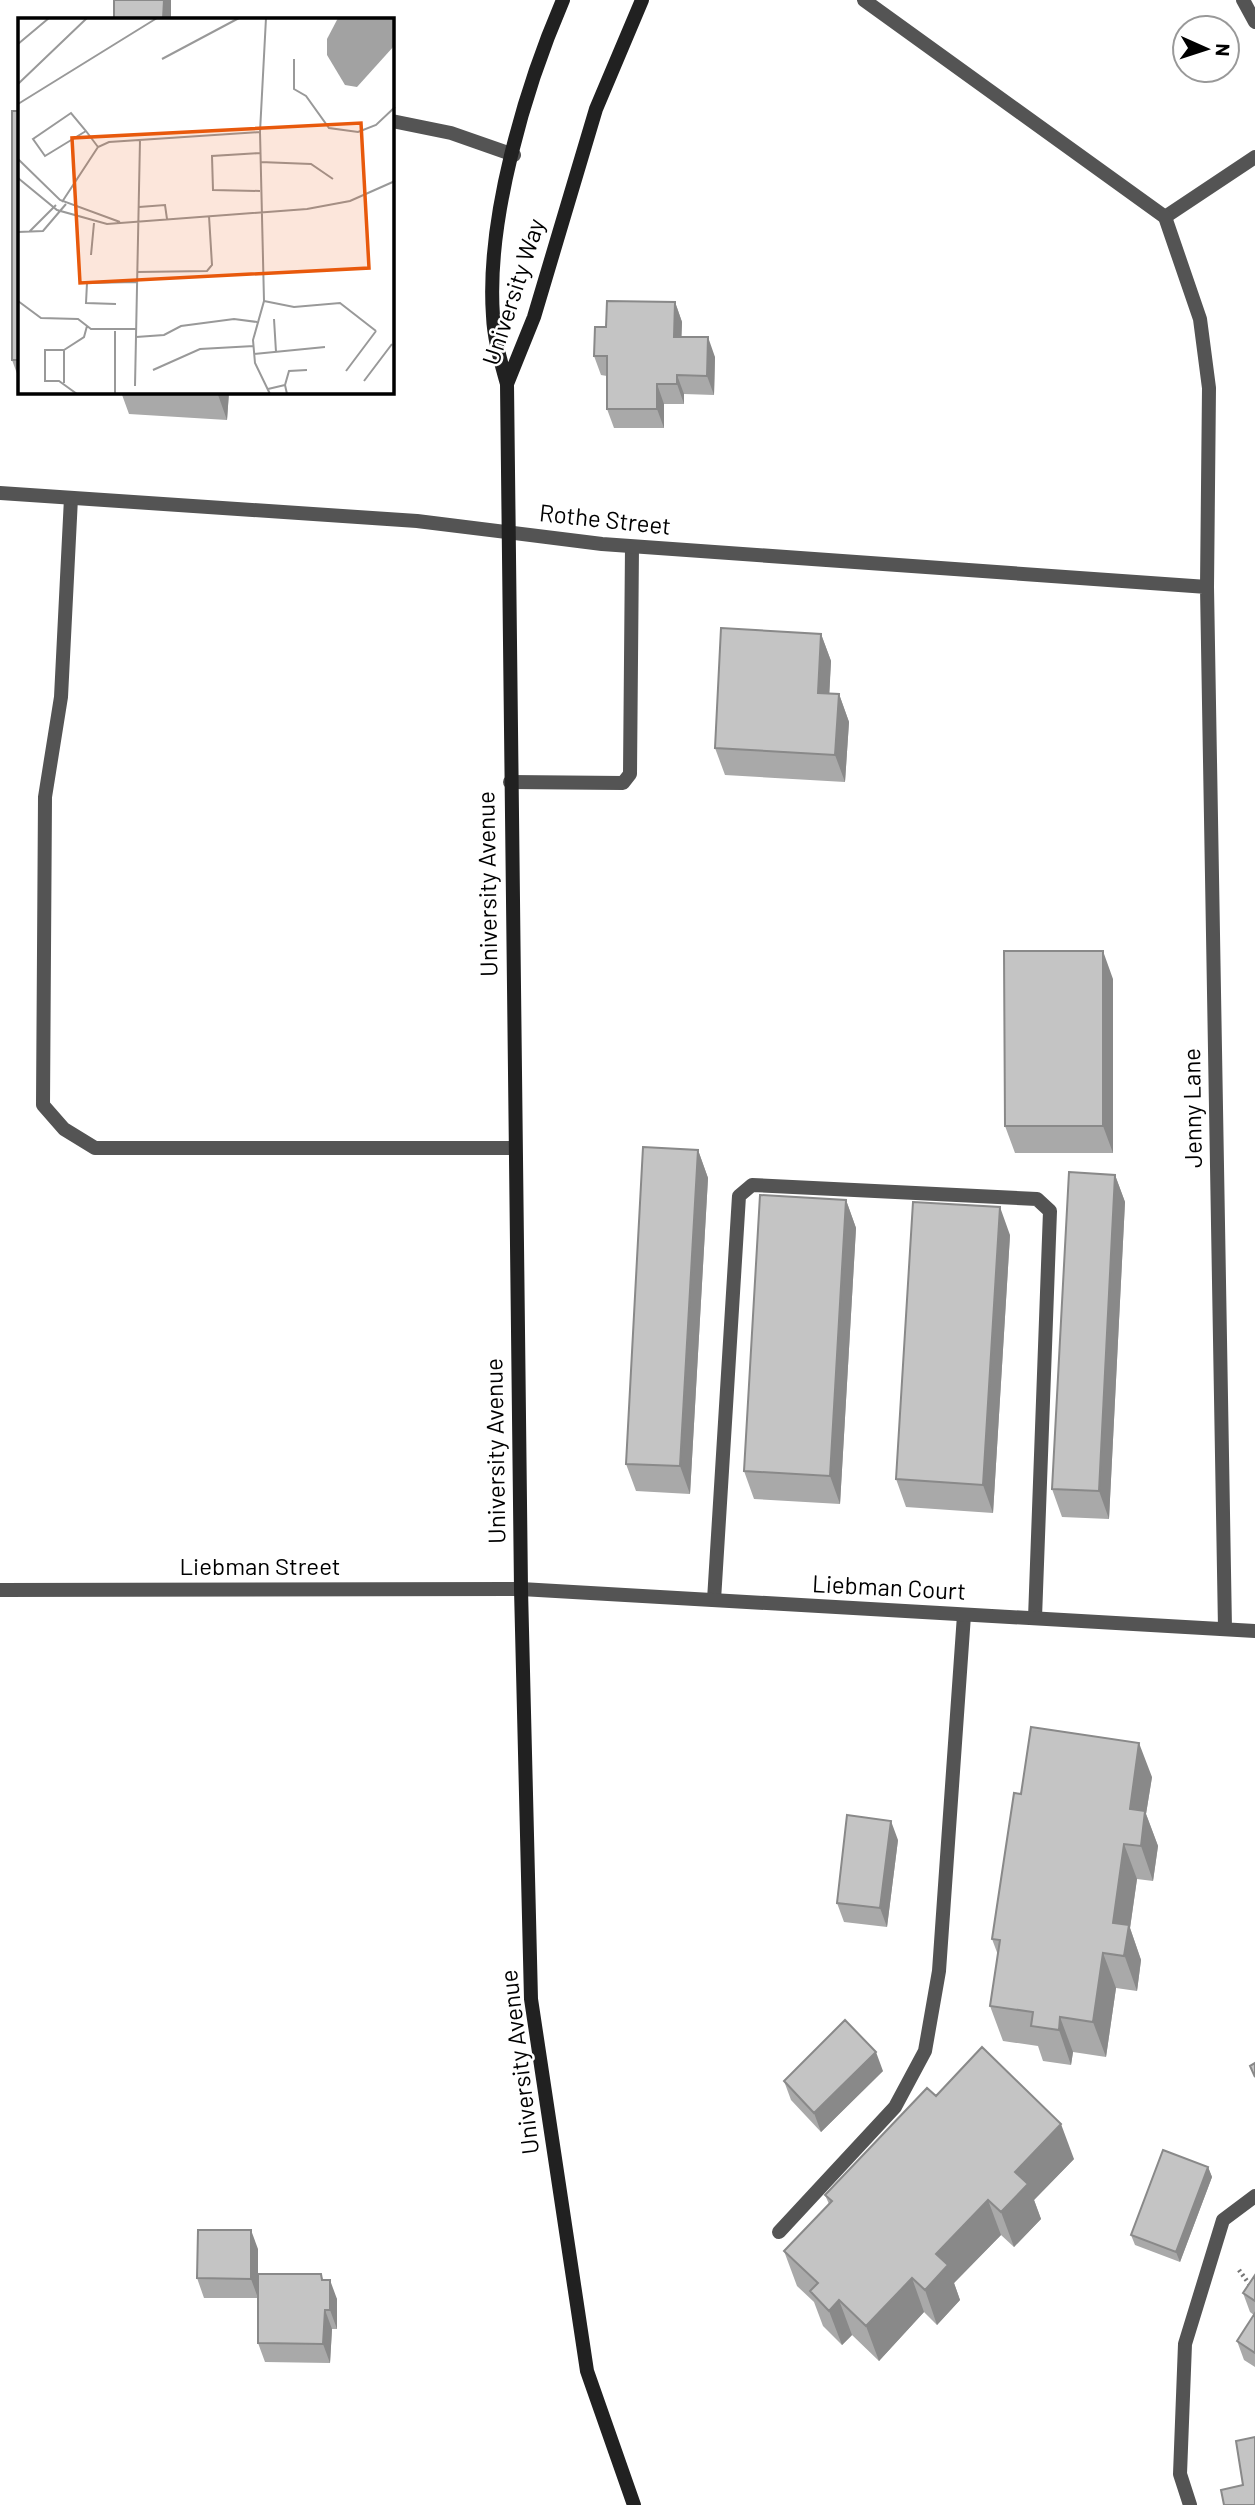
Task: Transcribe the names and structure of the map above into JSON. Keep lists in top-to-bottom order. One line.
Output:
{"streets":{"main road":["University Way","University Avenue"],"street":["Rothe Street","Jenny Lane","Liebman Street","Liebman Court"]},"crossings":[["University Way","University Avenue"],["Rothe Street","University Avenue"],["Rothe Street","Jenny Lane"],["University Avenue","Liebman Street"],["University Avenue","Liebman Court"],["Jenny Lane","Liebman Court"],["Liebman Street","Liebman Court"]],"north":"right"}
